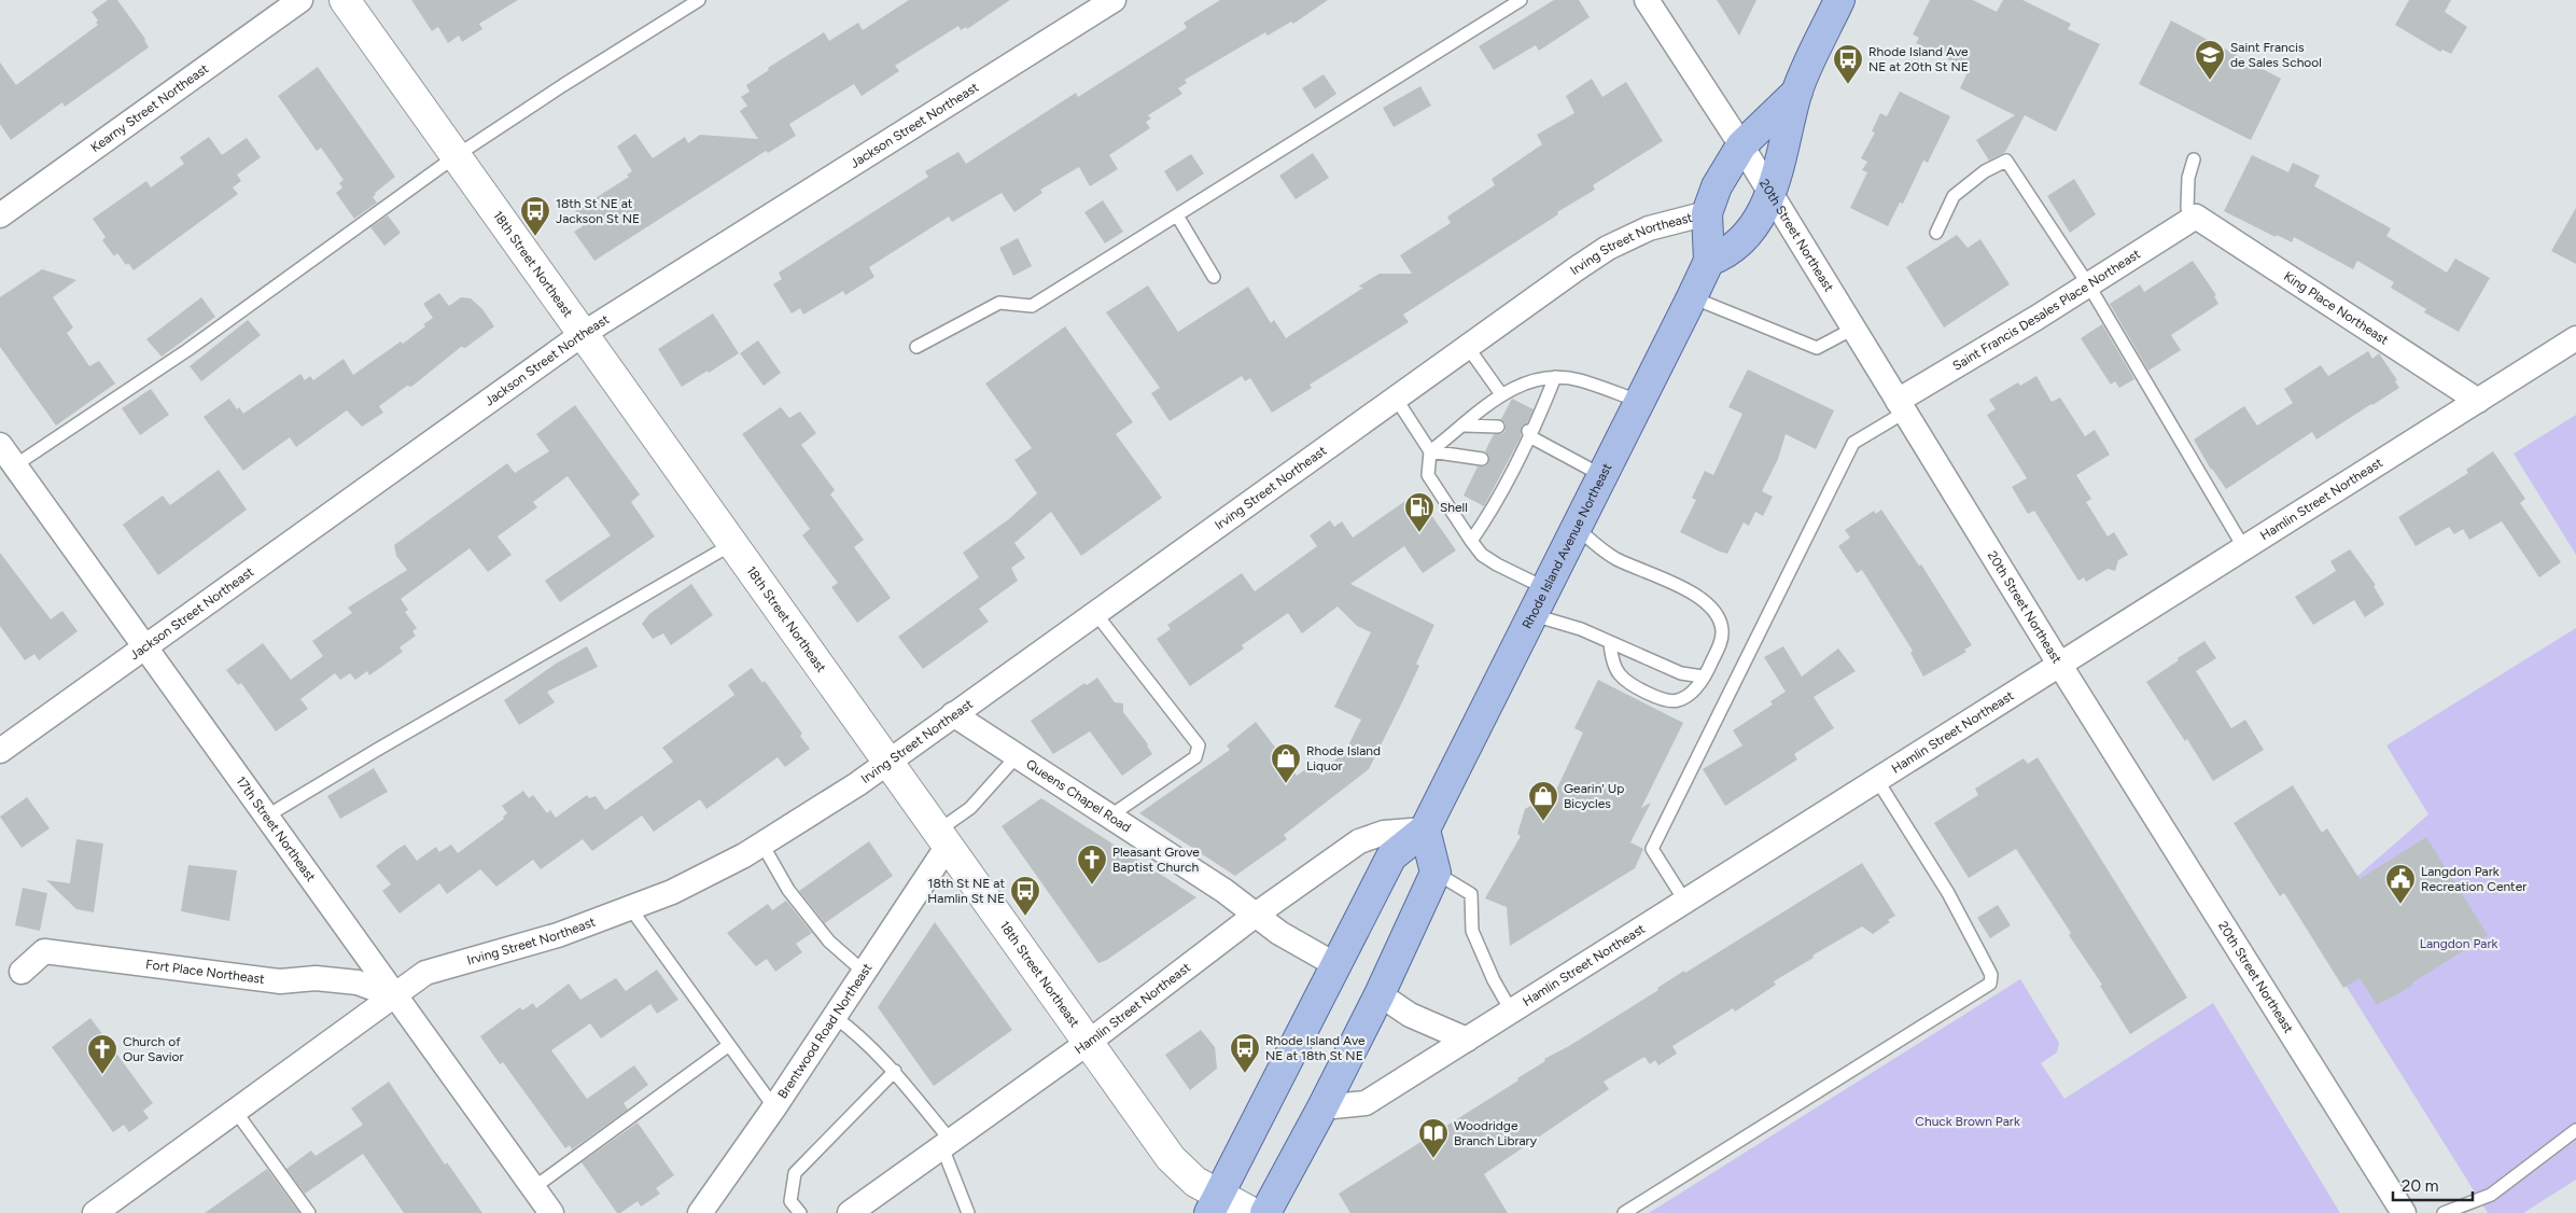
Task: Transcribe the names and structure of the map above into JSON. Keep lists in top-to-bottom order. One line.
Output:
{"streets":{"main road":["18th Street Northeast","Rhode Island Avenue Northeast"],"street":["Kearny Street Northeast","Jackson Street Northeast","20th Street Northeast","Irving Street Northeast","King Place Northeast","Saint Francis Desales Place Northeast","Hamlin Street Northeast","Queens Chapel Road","17th Street Northeast","Fort Place Northeast","Brentwood Road Northeast"]},"crossings":[["Jackson Street Northeast","18th Street Northeast"],["Jackson Street Northeast","17th Street Northeast"],["20th Street Northeast","Saint Francis Desales Place Northeast"],["20th Street Northeast","Hamlin Street Northeast"],["20th Street Northeast","Rhode Island Avenue Northeast"],["Irving Street Northeast","18th Street Northeast"],["Irving Street Northeast","Rhode Island Avenue Northeast"],["Irving Street Northeast","Queens Chapel Road"],["Irving Street Northeast","17th Street Northeast"],["Irving Street Northeast","Fort Place Northeast"],["18th Street Northeast","Hamlin Street Northeast"],["18th Street Northeast","Rhode Island Avenue Northeast"],["18th Street Northeast","Brentwood Road Northeast"],["King Place Northeast","Saint Francis Desales Place Northeast"],["King Place Northeast","Hamlin Street Northeast"],["Hamlin Street Northeast","Rhode Island Avenue Northeast"],["Hamlin Street Northeast","Queens Chapel Road"],["17th Street Northeast","Fort Place Northeast"]],"parks":["Langdon Park","Chuck Brown Park"],"places":{"school or university":["Saint Francis de Sales School"],"bus stop":["Rhode Island Ave NE at 20th St NE","18th St NE at Jackson St NE","18th St NE at Hamlin St NE","Rhode Island Ave NE at 18th St NE"],"fuel station":["Shell"],"shop":["Rhode Island Liquor","Gearin' Up Bicycles"],"church":["Pleasant Grove Baptist Church","Church of Our Savior"],"public building":["Langdon Park Recreation Center"],"library":["Woodridge Branch Library"]},"scale_bar":"20 m"}
